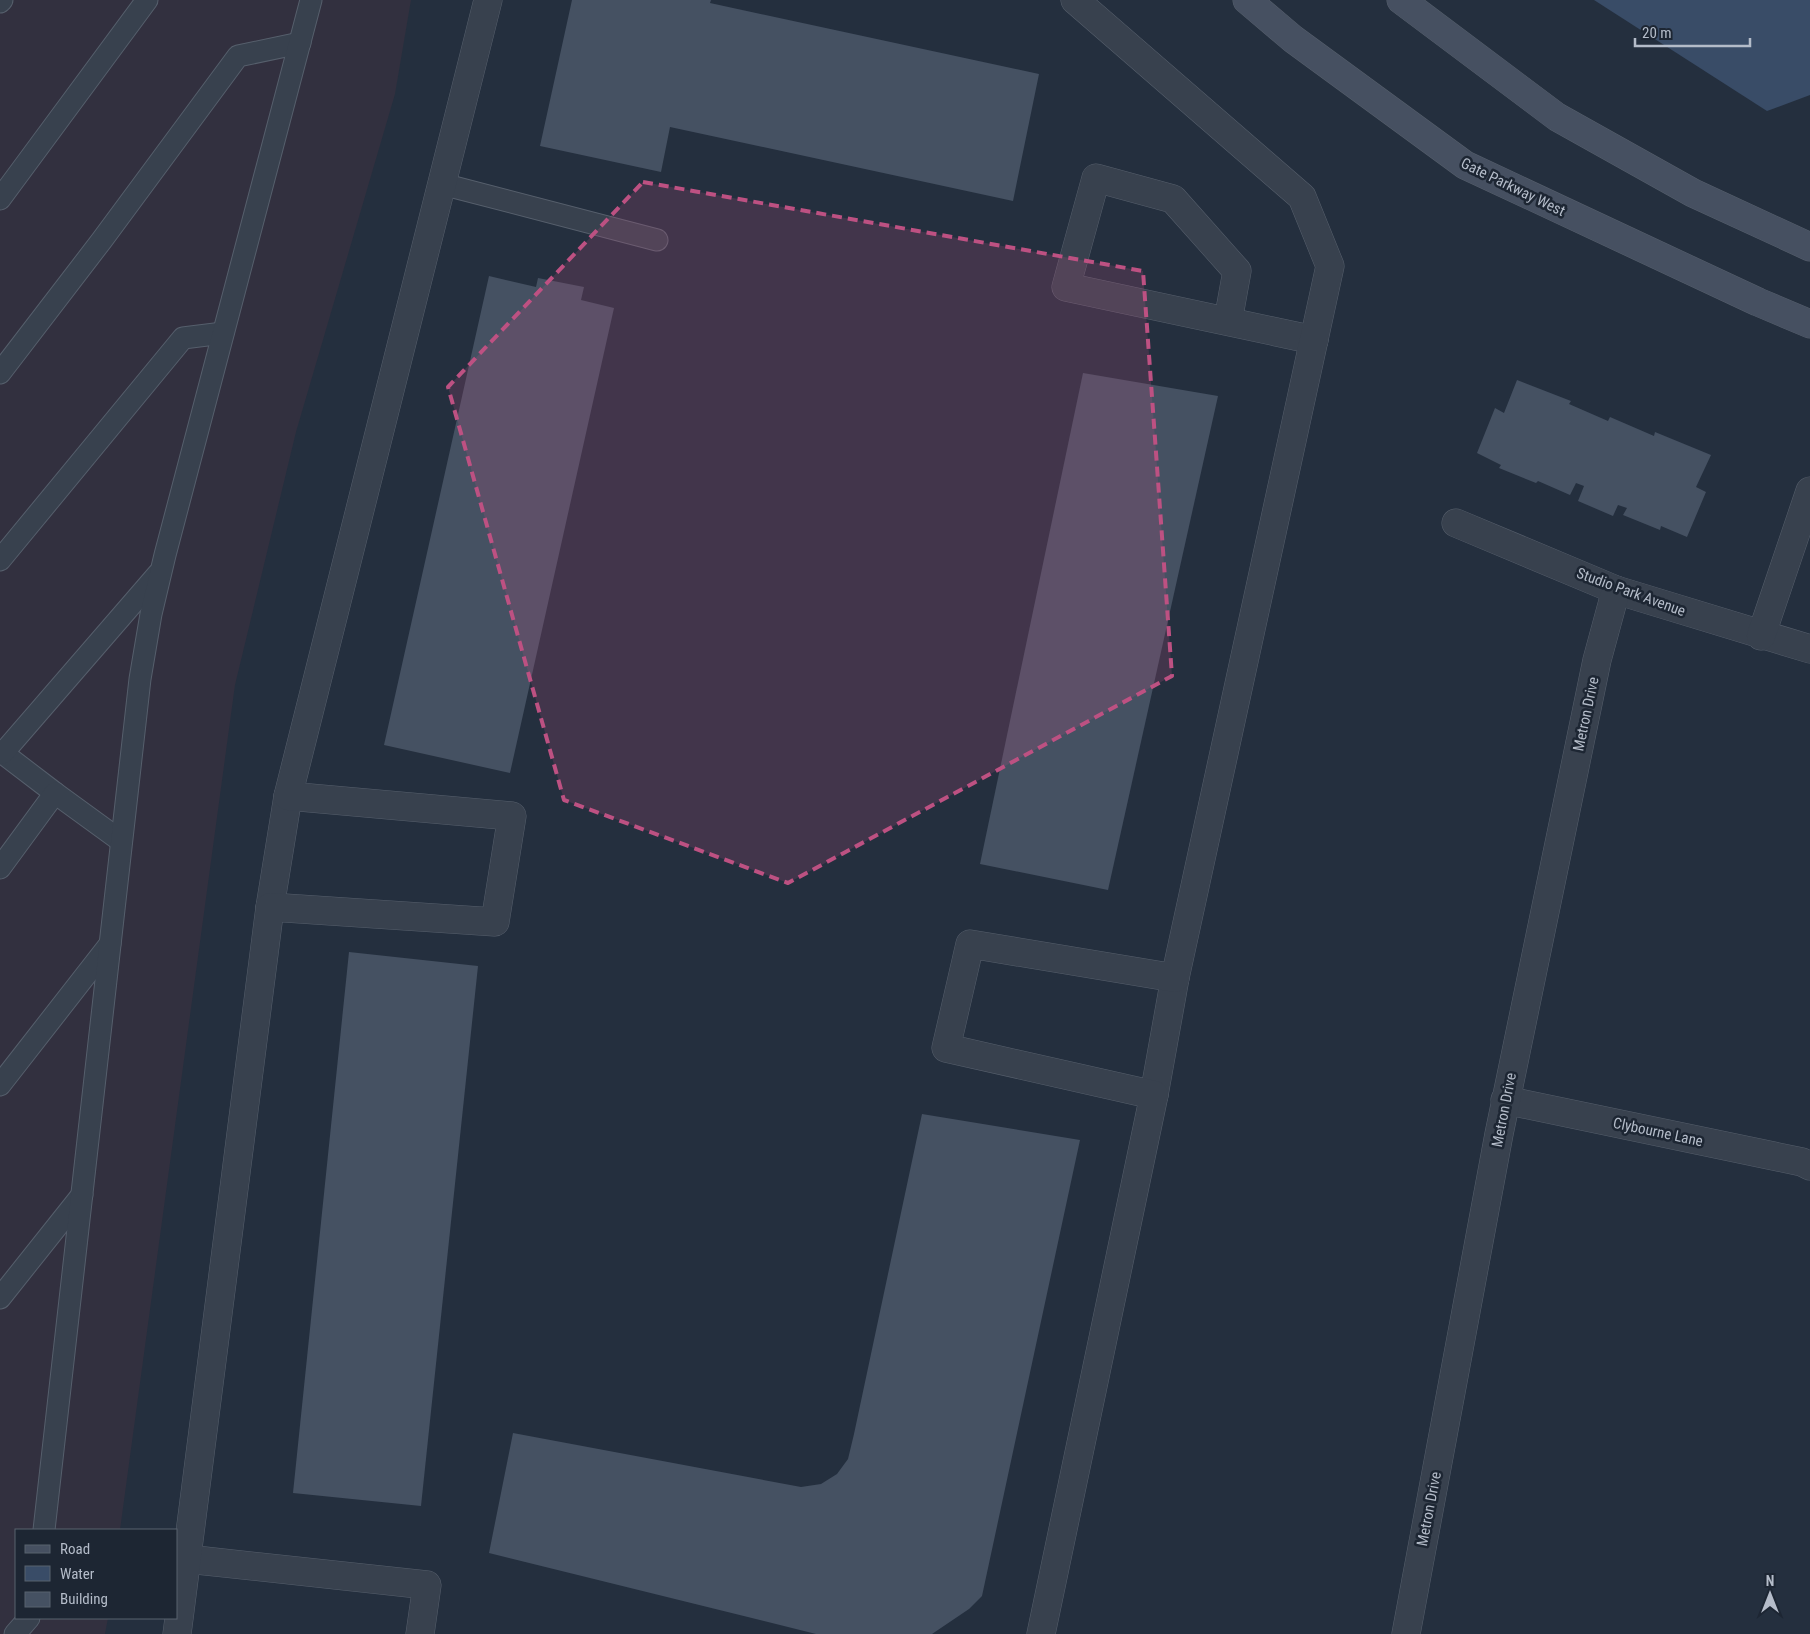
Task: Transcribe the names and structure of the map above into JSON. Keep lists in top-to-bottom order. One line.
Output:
{"streets":{"main road":["Gate Parkway West"],"street":["Studio Park Avenue","Metron Drive","Clybourne Lane"]},"crossings":[["Studio Park Avenue","Metron Drive"],["Metron Drive","Clybourne Lane"]],"legend":["Road","Water","Building"],"scale_bar":"20 m","north":"top"}
